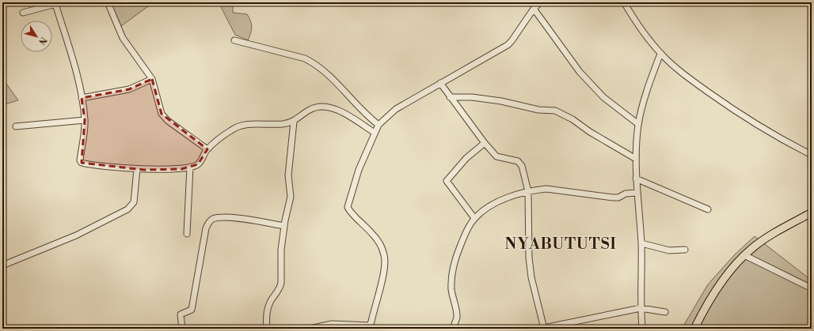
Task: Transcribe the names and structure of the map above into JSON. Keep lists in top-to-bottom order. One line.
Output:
{"districts":["NYABUTUTSI"],"north":"bottom right"}
